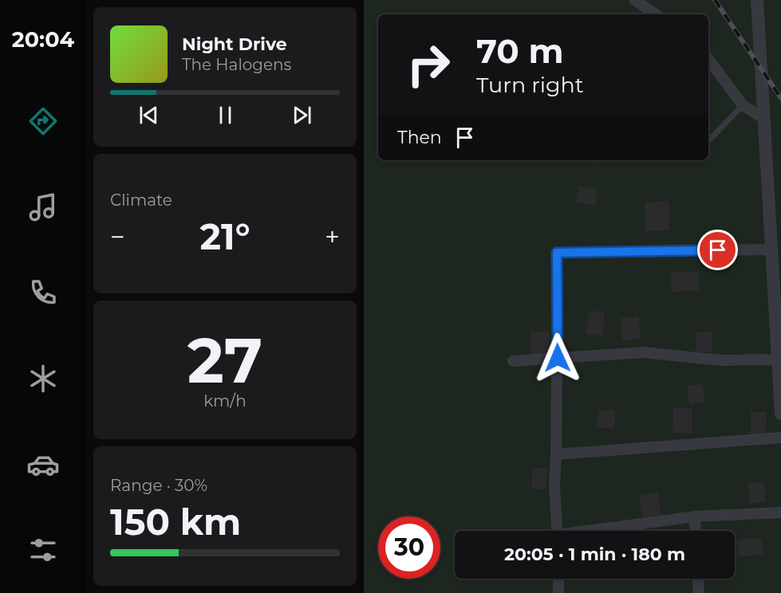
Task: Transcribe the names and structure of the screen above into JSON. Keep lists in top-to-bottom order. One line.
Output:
{"page":{"tabs":"20:04","turn":["70 m","Turn right"],"song":["Night Drive","The Halogens"],"then":"Then","tile":["Climate",["27","km/h"],["Range · 30%","150 km"]],"heat":["−","21°","+"],"limit":"30","trip":"20:05 · 1 min · 180 m"}}
